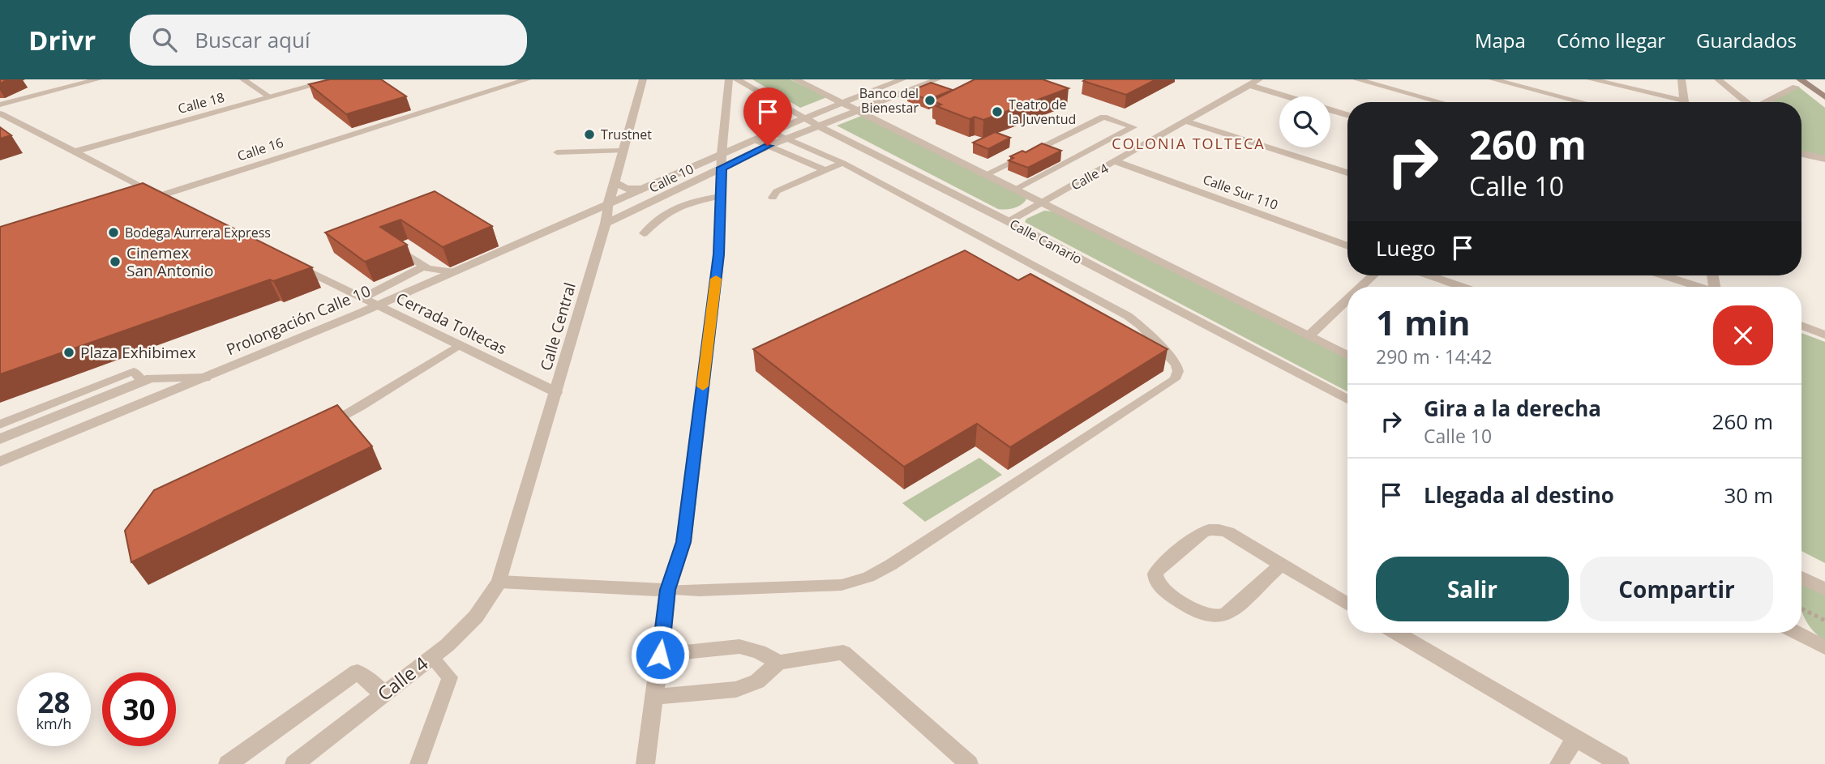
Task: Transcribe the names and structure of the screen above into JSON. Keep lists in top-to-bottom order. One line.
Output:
{"streets":{"street":["Calle 18","Calle 16","Calle 4","Calle 10","Calle Sur 110","Calle Canario","Prolongación Calle 10","Cerrada Toltecas","Calle Central"]},"crossings":[["Calle 4","Calle Sur 110"],["Calle 4","Calle Canario"],["Calle 4","Calle Central"],["Calle 10","Calle Canario"],["Calle 10","Prolongación Calle 10"],["Calle 10","Calle Central"],["Prolongación Calle 10","Cerrada Toltecas"],["Prolongación Calle 10","Calle Central"],["Cerrada Toltecas","Calle Central"]],"districts":["COLONIA TOLTECA"],"places":["Banco del Bienestar","Teatro de la Juventud","Trustnet","Bodega Aurrera Express","Cinemex San Antonio","Plaza Exhibimex"],"page":{"header":"Drivr","search":"Buscar aquí","nav":["Mapa","Cómo llegar","Guardados"],"turn":["260 m","Calle 10"],"then":"Luego","heading":["1 min","290 m · 14:42"],"list":[{"name":"Gira a la derecha","note":"Calle 10","value":"260 m"},{"name":"Llegada al destino","value":"30 m"}],"buttons":["Salir","Compartir"],"speed":"28 km/h","limit":"30"}}
